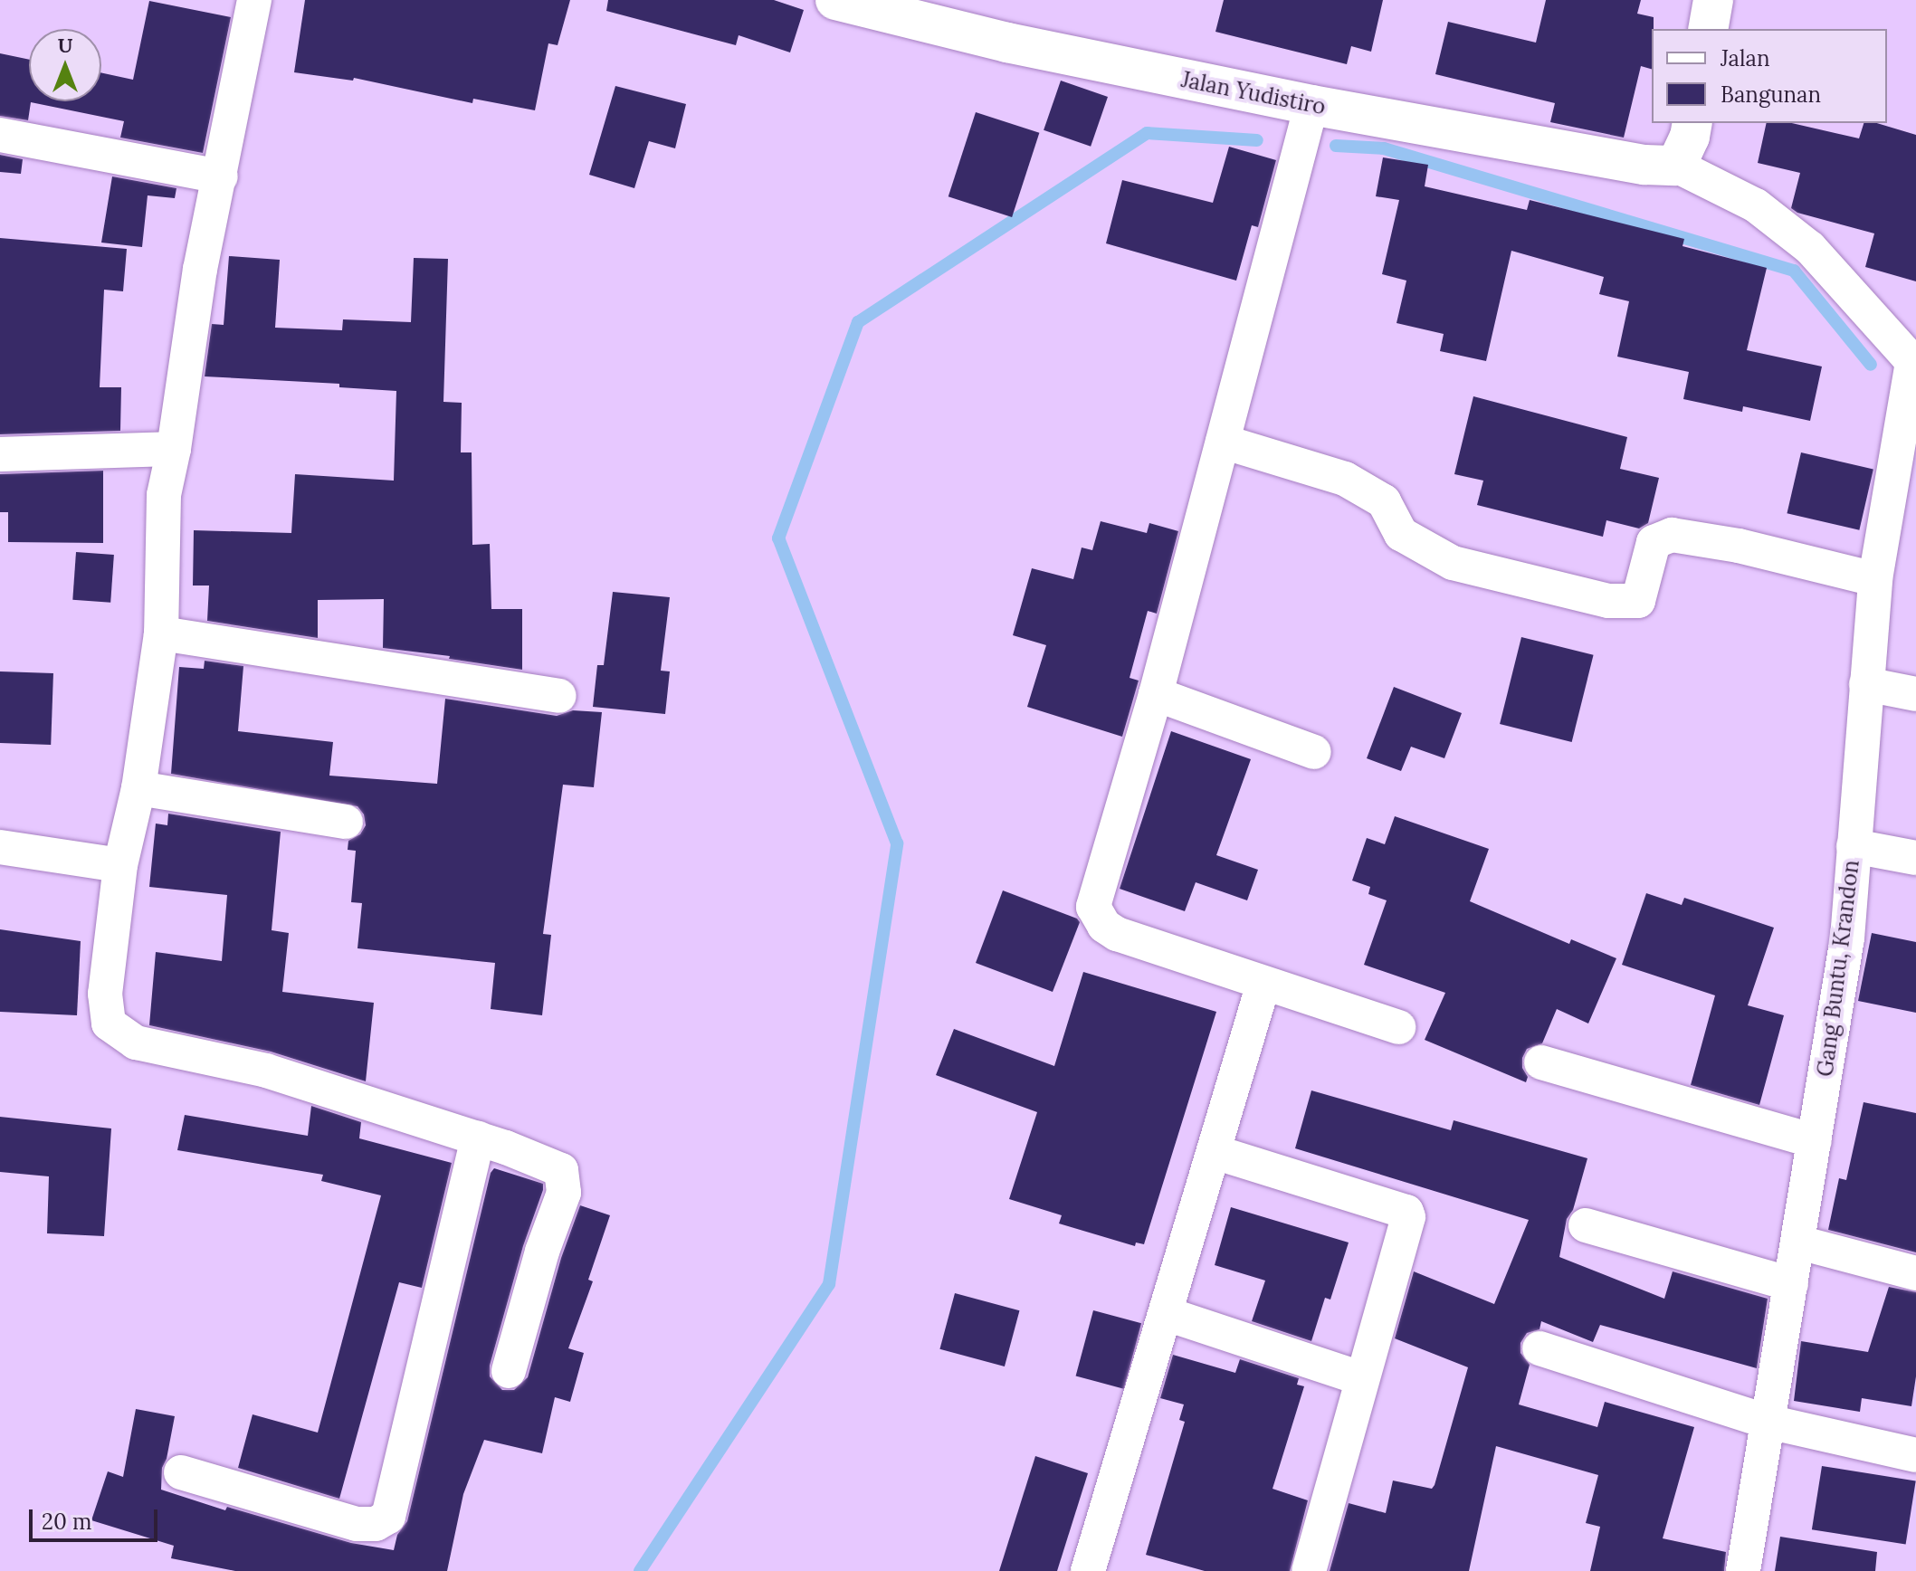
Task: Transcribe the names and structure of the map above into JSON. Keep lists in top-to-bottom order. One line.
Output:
{"streets":{"street":["Jalan Yudistiro","Gang Buntu, Krandon"]},"legend":["Jalan","Bangunan"],"scale_bar":"20 m","north":"top"}
